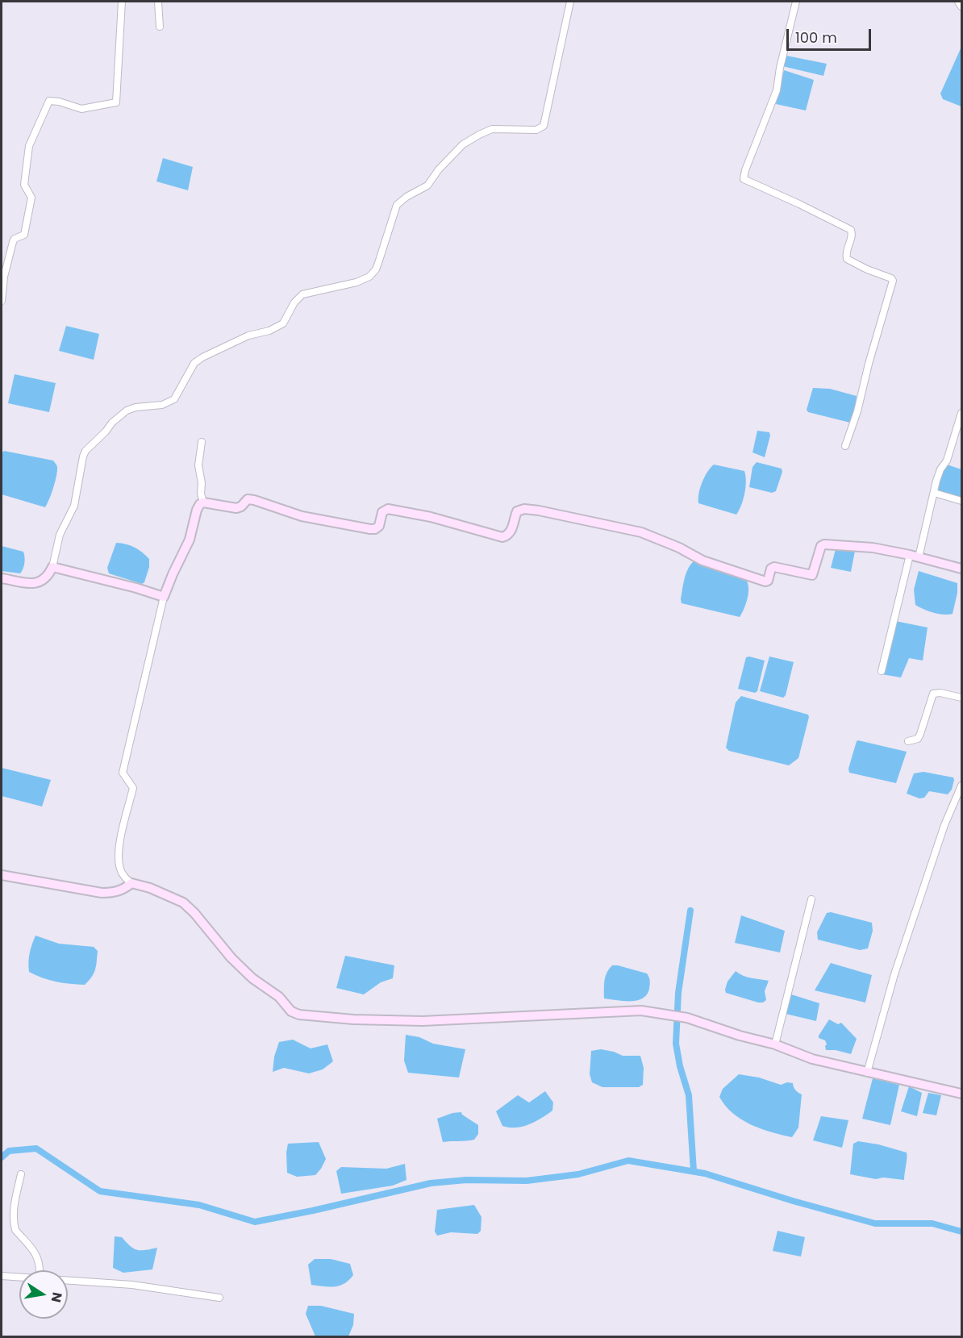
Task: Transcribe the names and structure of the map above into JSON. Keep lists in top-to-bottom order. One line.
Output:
{"scale_bar":"100 m","north":"right"}
